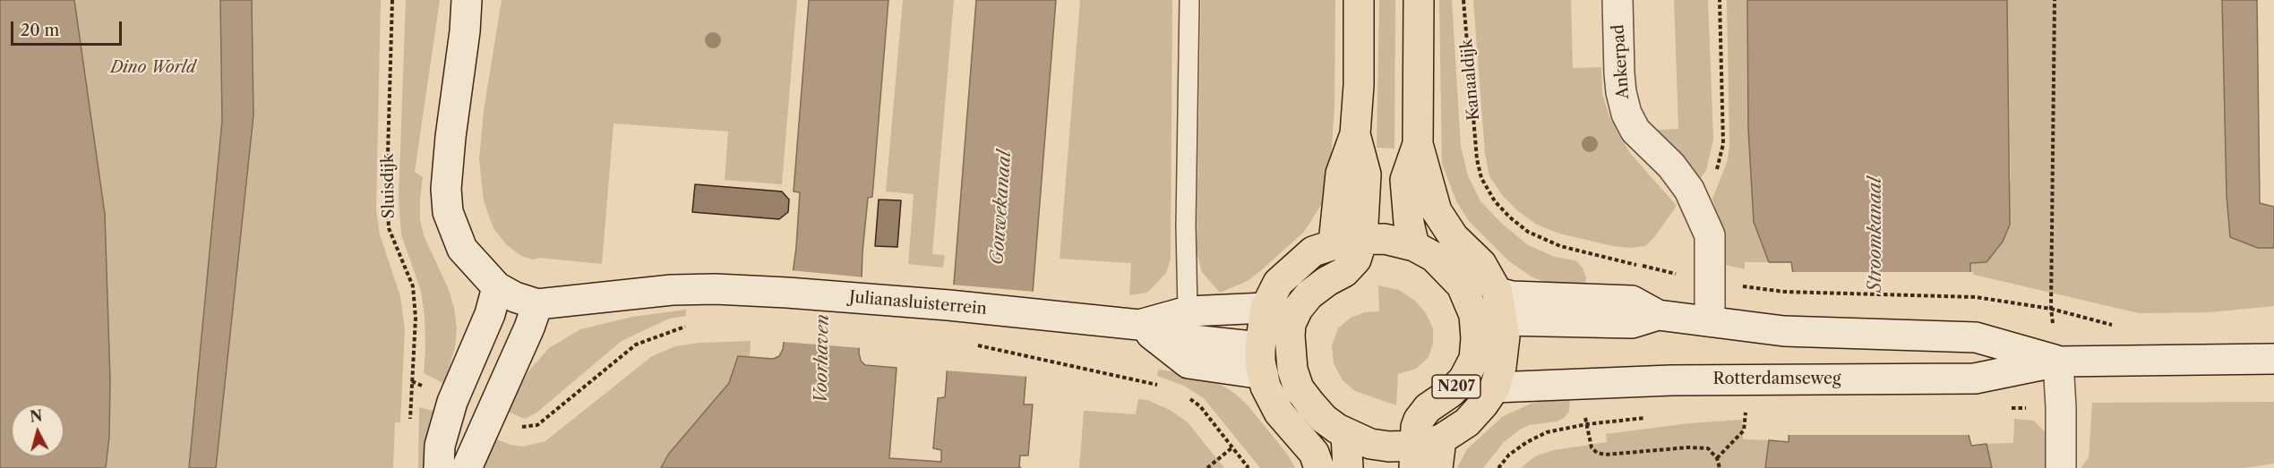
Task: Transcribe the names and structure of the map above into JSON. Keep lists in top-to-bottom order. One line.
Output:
{"streets":{"main road":["Ankerpad","Julianasluisterrein","Rotterdamseweg","N207"],"path":["Kanaaldijk","Sluisdijk"]},"crossings":[["Ankerpad","Rotterdamseweg"],["Julianasluisterrein","N207"],["Rotterdamseweg","N207"]],"water":["Gouwekanaal","Stroomkanaal","Voorhaven"],"parks":["Dino World"],"scale_bar":"20 m","north":"top"}
